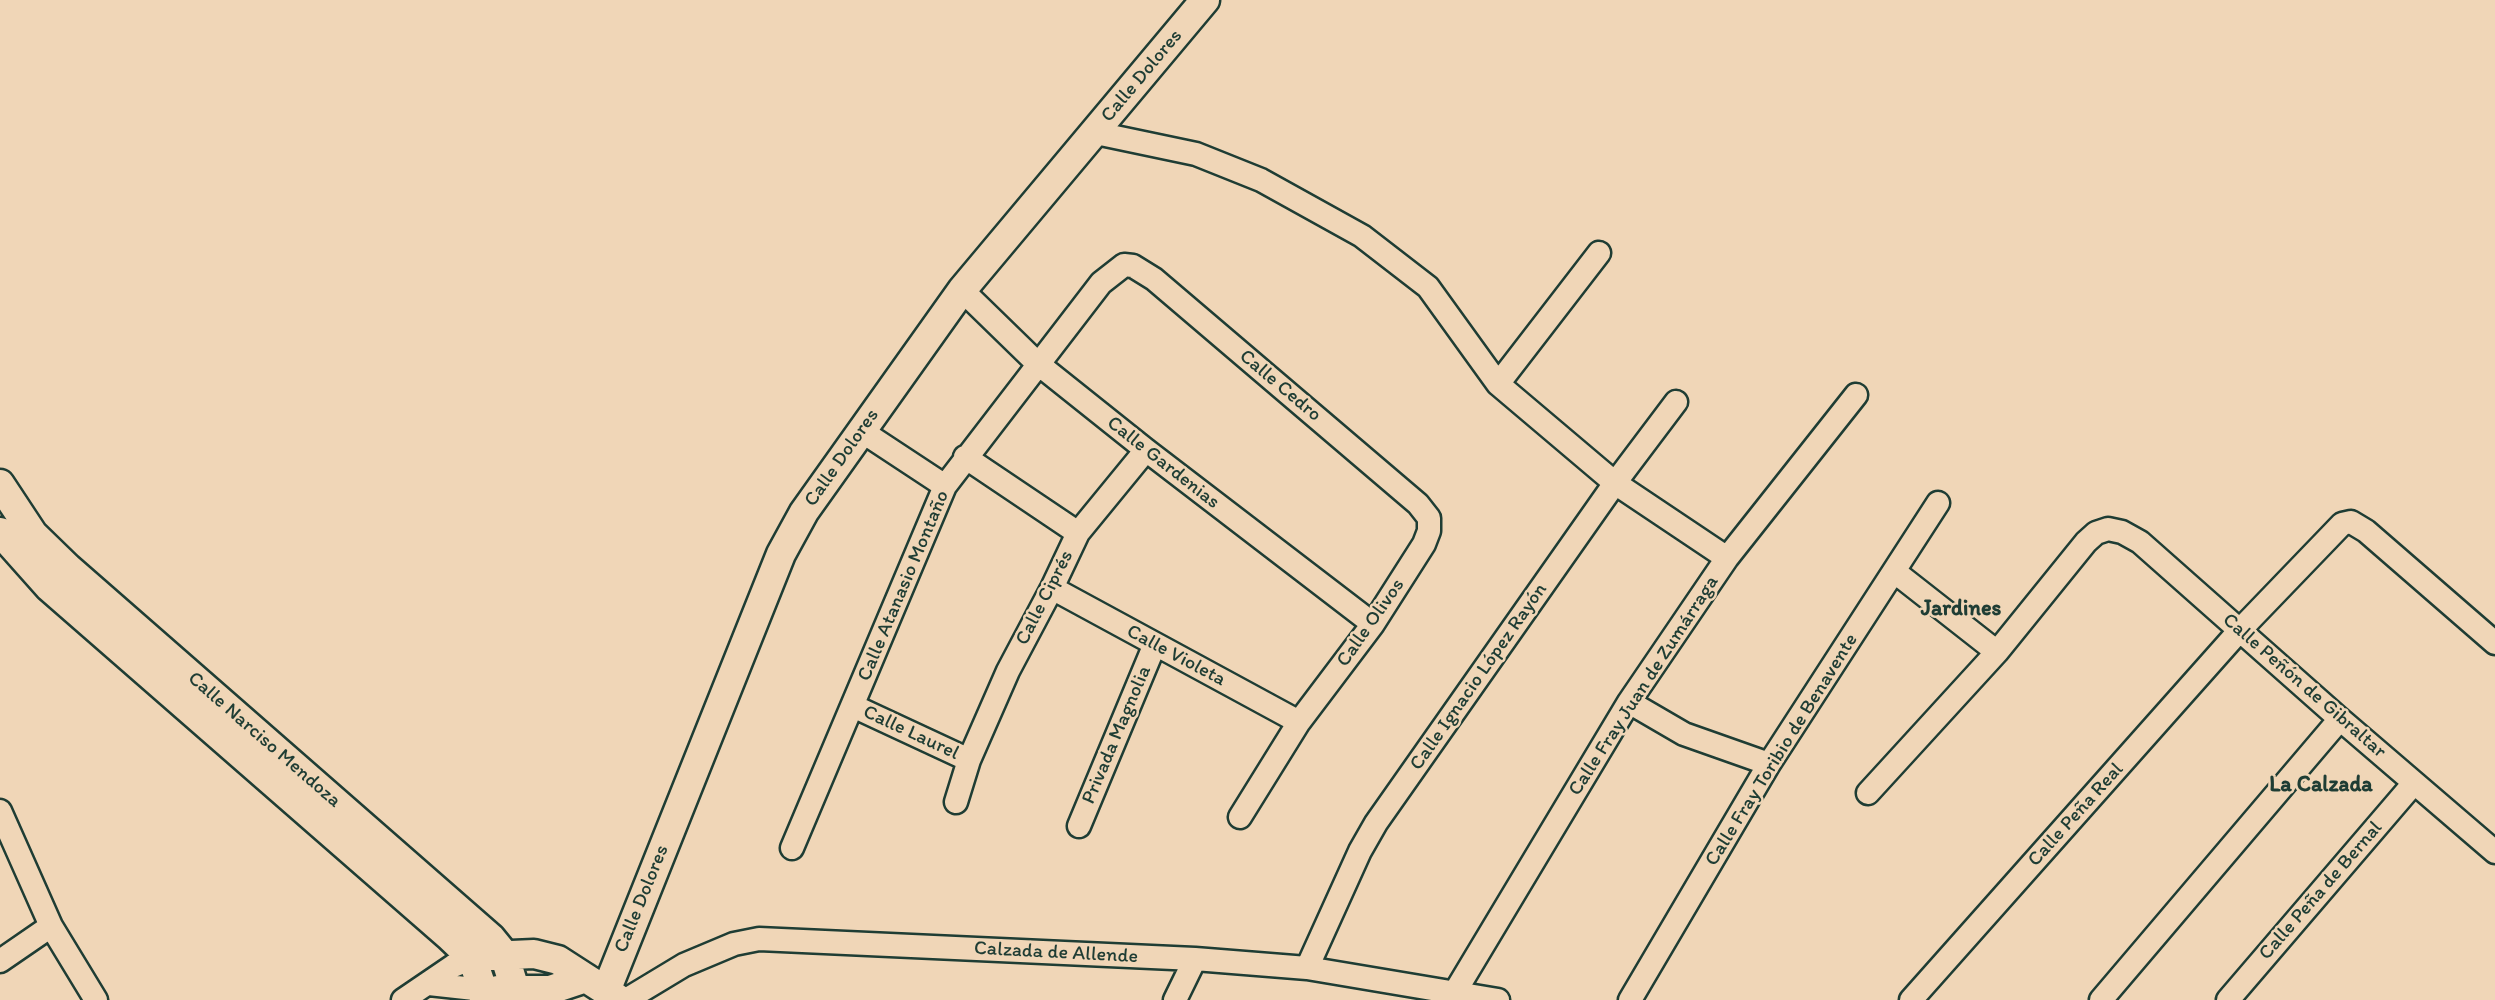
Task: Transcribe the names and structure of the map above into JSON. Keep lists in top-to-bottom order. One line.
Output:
{"streets":{"street":["Calle Dolores","Calle Cedro","Calle Gardenias","Calle Atanasio Montaño","Calle Ciprés","Calle Olivos","Calle Violeta","Calle Ignacio López Rayón","Calle Fray Juan de Zumárraga","Calle Peñón de Gibraltar","Calle Laurel","Privada Magnolia","Calle Narciso Mendoza","Calle Fray Toribio de Benavente","Calle Peña Real","Calle Peña de Bernal","Calzada de Allende"]},"crossings":[["Calle Dolores","Calle Gardenias"],["Calle Dolores","Calzada de Allende"],["Calle Cedro","Calle Atanasio Montaño"],["Calle Cedro","Calle Olivos"],["Calle Gardenias","Calle Atanasio Montaño"],["Calle Gardenias","Calle Ciprés"],["Calle Gardenias","Calle Olivos"],["Calle Atanasio Montaño","Calle Laurel"],["Calle Ciprés","Calle Violeta"],["Calle Ciprés","Calle Laurel"],["Calle Olivos","Calle Violeta"],["Calle Violeta","Privada Magnolia"],["Calle Ignacio López Rayón","Calzada de Allende"],["Calle Fray Juan de Zumárraga","Calzada de Allende"],["Calle Peñón de Gibraltar","Calle Peña Real"],["Calle Peñón de Gibraltar","Calle Peña de Bernal"]],"districts":["Jardines","La Calzada"]}
